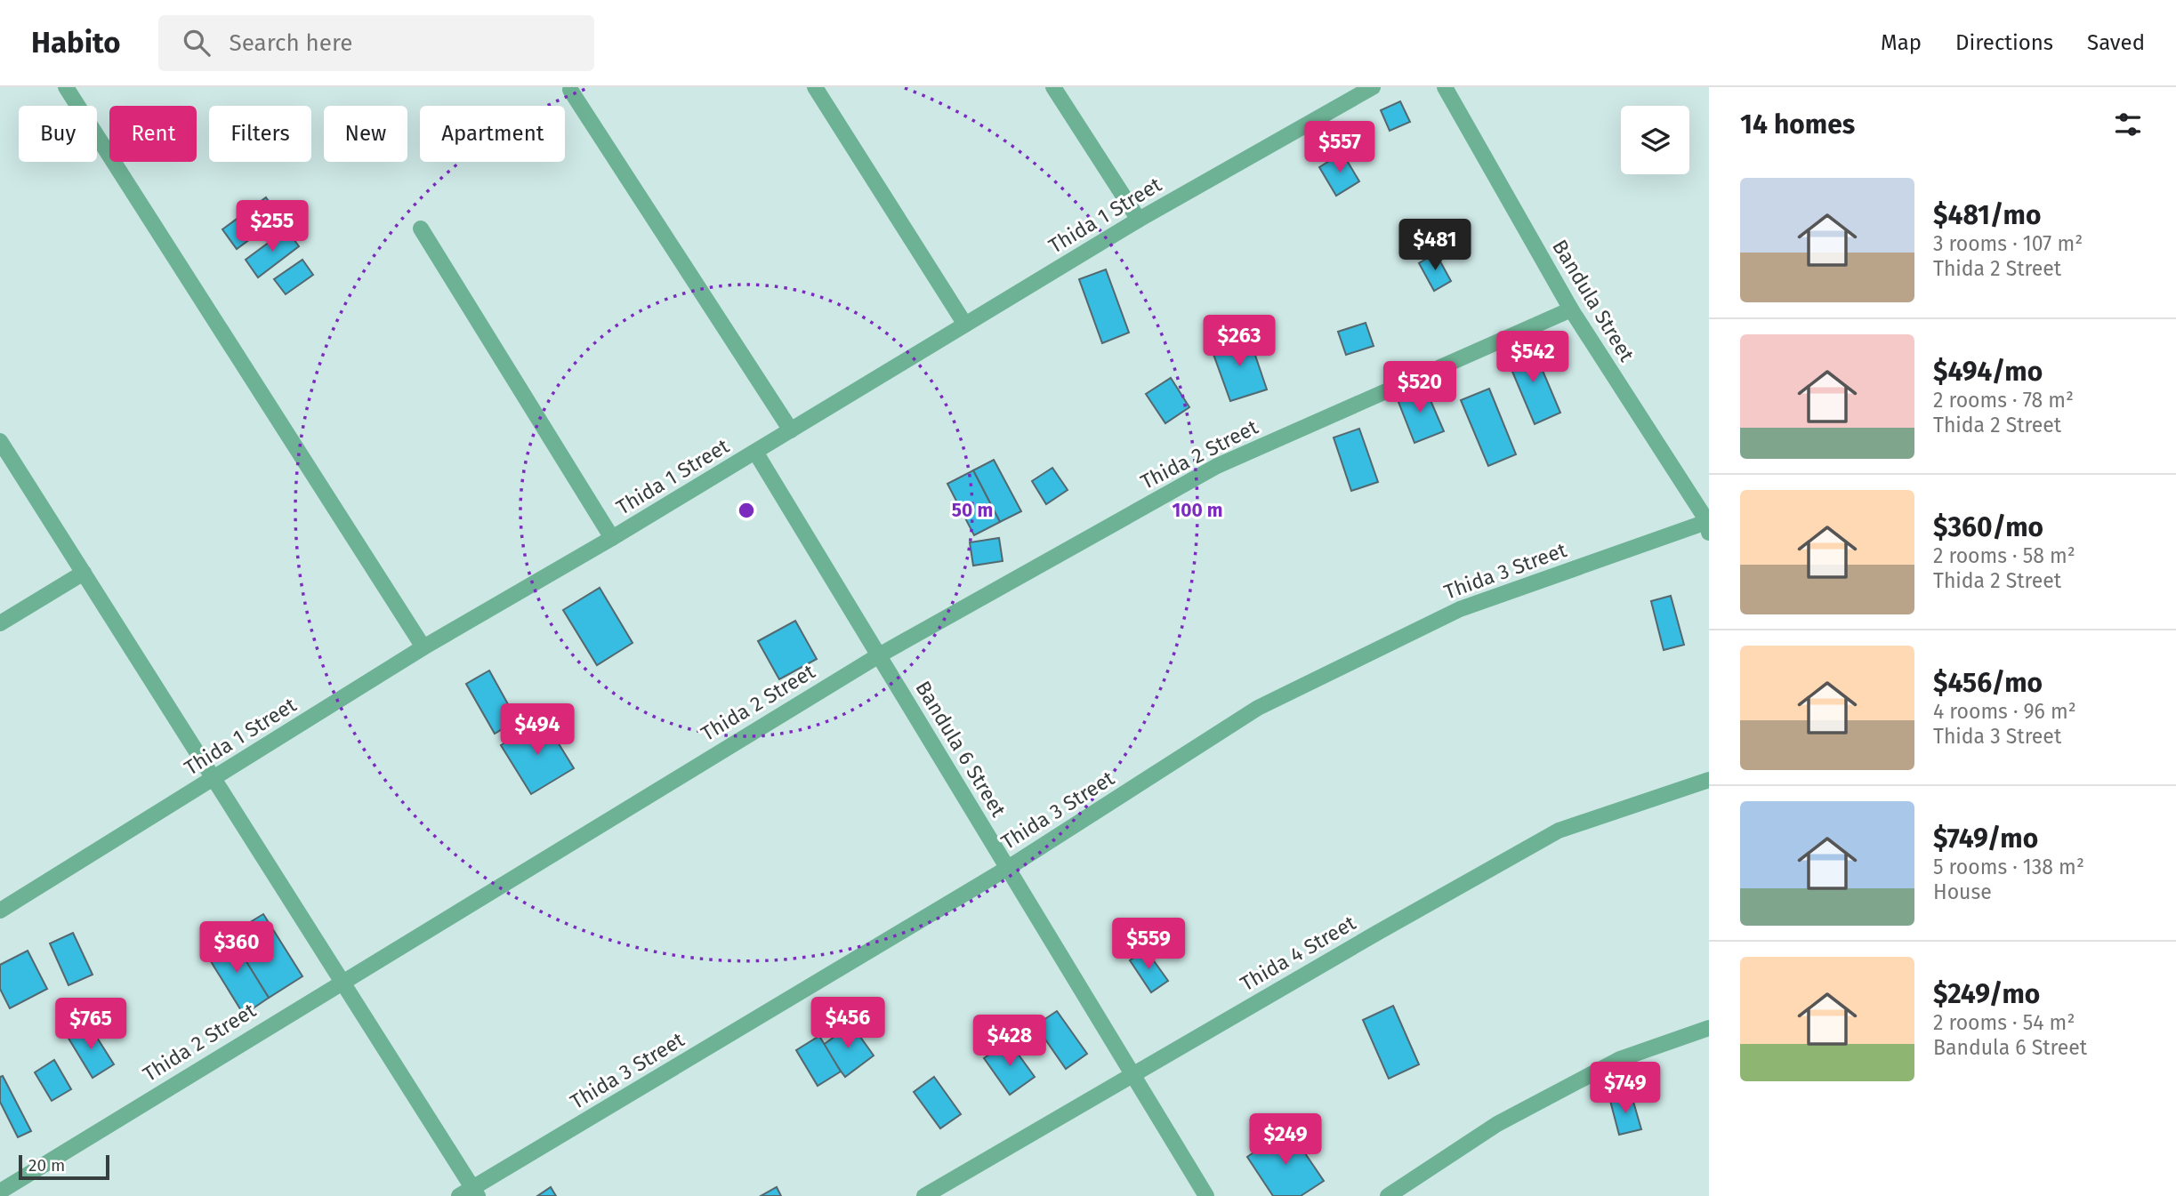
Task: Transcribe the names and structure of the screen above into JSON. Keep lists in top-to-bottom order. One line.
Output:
{"streets":{"street":["Thida 1 Street","Bandula Street","Thida 2 Street","Thida 3 Street","Bandula 6 Street","Thida 4 Street"]},"crossings":[["Thida 1 Street","Bandula 6 Street"],["Bandula Street","Thida 2 Street"],["Bandula Street","Thida 3 Street"],["Thida 2 Street","Bandula 6 Street"],["Thida 3 Street","Bandula 6 Street"],["Bandula 6 Street","Thida 4 Street"]],"scale_bar":"20 m","page":{"header":"Habito","search":"Search here","nav":["Map","Directions","Saved"],"heading":"14 homes","chip":["Buy","Rent","Filters","New","Apartment"],"price":["$557","$255","$481","$263","$542","$520","$494","$559","$360","$456","$765","$428","$749","$249"],"list":[{"name":"$481/mo","note":"3 rooms · 107 m² · Thida 2 Street"},{"name":"$494/mo","note":"2 rooms · 78 m² · Thida 2 Street"},{"name":"$360/mo","note":"2 rooms · 58 m² · Thida 2 Street"},{"name":"$456/mo","note":"4 rooms · 96 m² · Thida 3 Street"},{"name":"$749/mo","note":"5 rooms · 138 m² · House"},{"name":"$249/mo","note":"2 rooms · 54 m² · Bandula 6 Street"}],"scale":"20 m"},"rings":["50 m","100 m"]}
